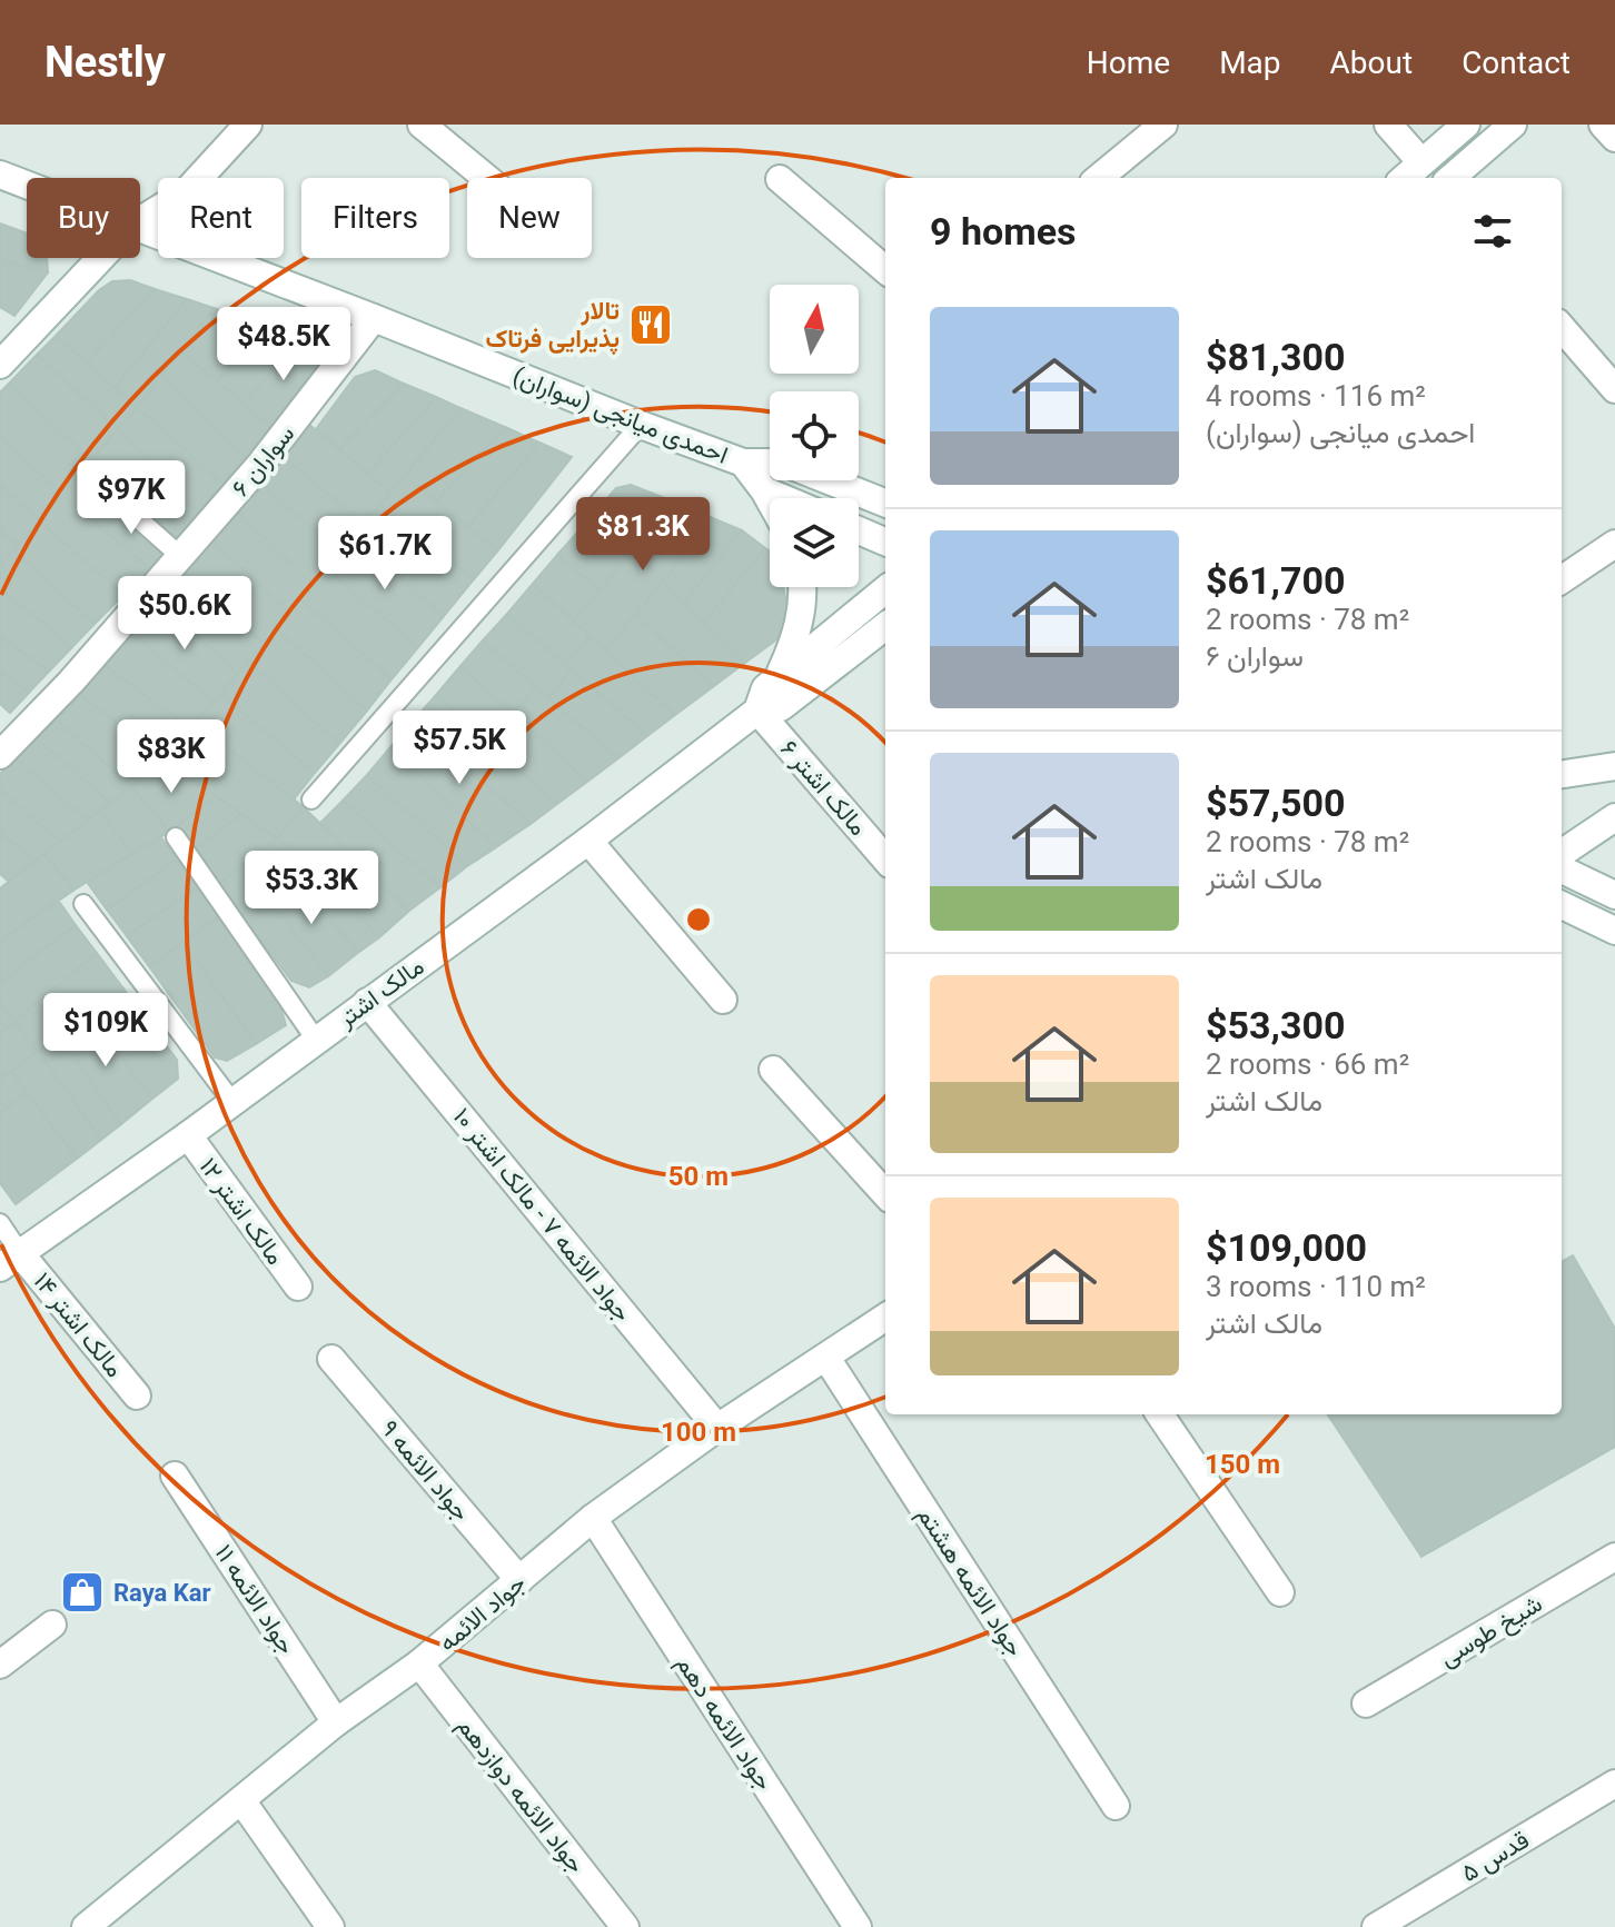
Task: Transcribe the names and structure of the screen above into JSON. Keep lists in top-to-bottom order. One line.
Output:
{"streets":{"street":["احمدی میانجی (سواران)","سواران ۶","مالک اشتر ۶","مالک اشتر","مالک اشتر ۱۲","جواد الائمه ۷ - مالک اشتر ۱۰","مالک اشتر ۱۴","جواد الائمه ۹","جواد الائمه هشتم","جواد الائمه ۱۱","جواد الائمه","شیخ طوسی","جواد الائمه دهم","جواد الائمه دوازدهم","قدس ۵"]},"crossings":[["احمدی میانجی (سواران)","سواران ۶"],["مالک اشتر ۶","مالک اشتر"],["مالک اشتر","مالک اشتر ۱۲"],["مالک اشتر","جواد الائمه ۷ - مالک اشتر ۱۰"],["مالک اشتر","مالک اشتر ۱۴"],["جواد الائمه ۷ - مالک اشتر ۱۰","جواد الائمه"],["جواد الائمه ۹","جواد الائمه"],["جواد الائمه هشتم","جواد الائمه"],["جواد الائمه ۱۱","جواد الائمه"],["جواد الائمه","جواد الائمه دهم"],["جواد الائمه","جواد الائمه دوازدهم"]],"places":{"restaurant":["تالار پذیرایی فرتاک"],"shop":["Raya Kar"]},"north":"top","page":{"header":"Nestly","nav":["Home","Map","About","Contact"],"chip":["Buy","Rent","Filters","New"],"heading":"9 homes","list":[{"name":"$81,300","note":"4 rooms · 116 m² · احمدی میانجی (سواران)"},{"name":"$61,700","note":"2 rooms · 78 m² · سواران ۶"},{"name":"$57,500","note":"2 rooms · 78 m² · مالک اشتر"},{"name":"$53,300","note":"2 rooms · 66 m² · مالک اشتر"},{"name":"$109,000","note":"3 rooms · 110 m² · مالک اشتر"}],"price":["$48.5K","$97K","$81.3K","$61.7K","$50.6K","$57.5K","$83K","$53.3K","$109K"]},"rings":["50 m","100 m","150 m"]}
